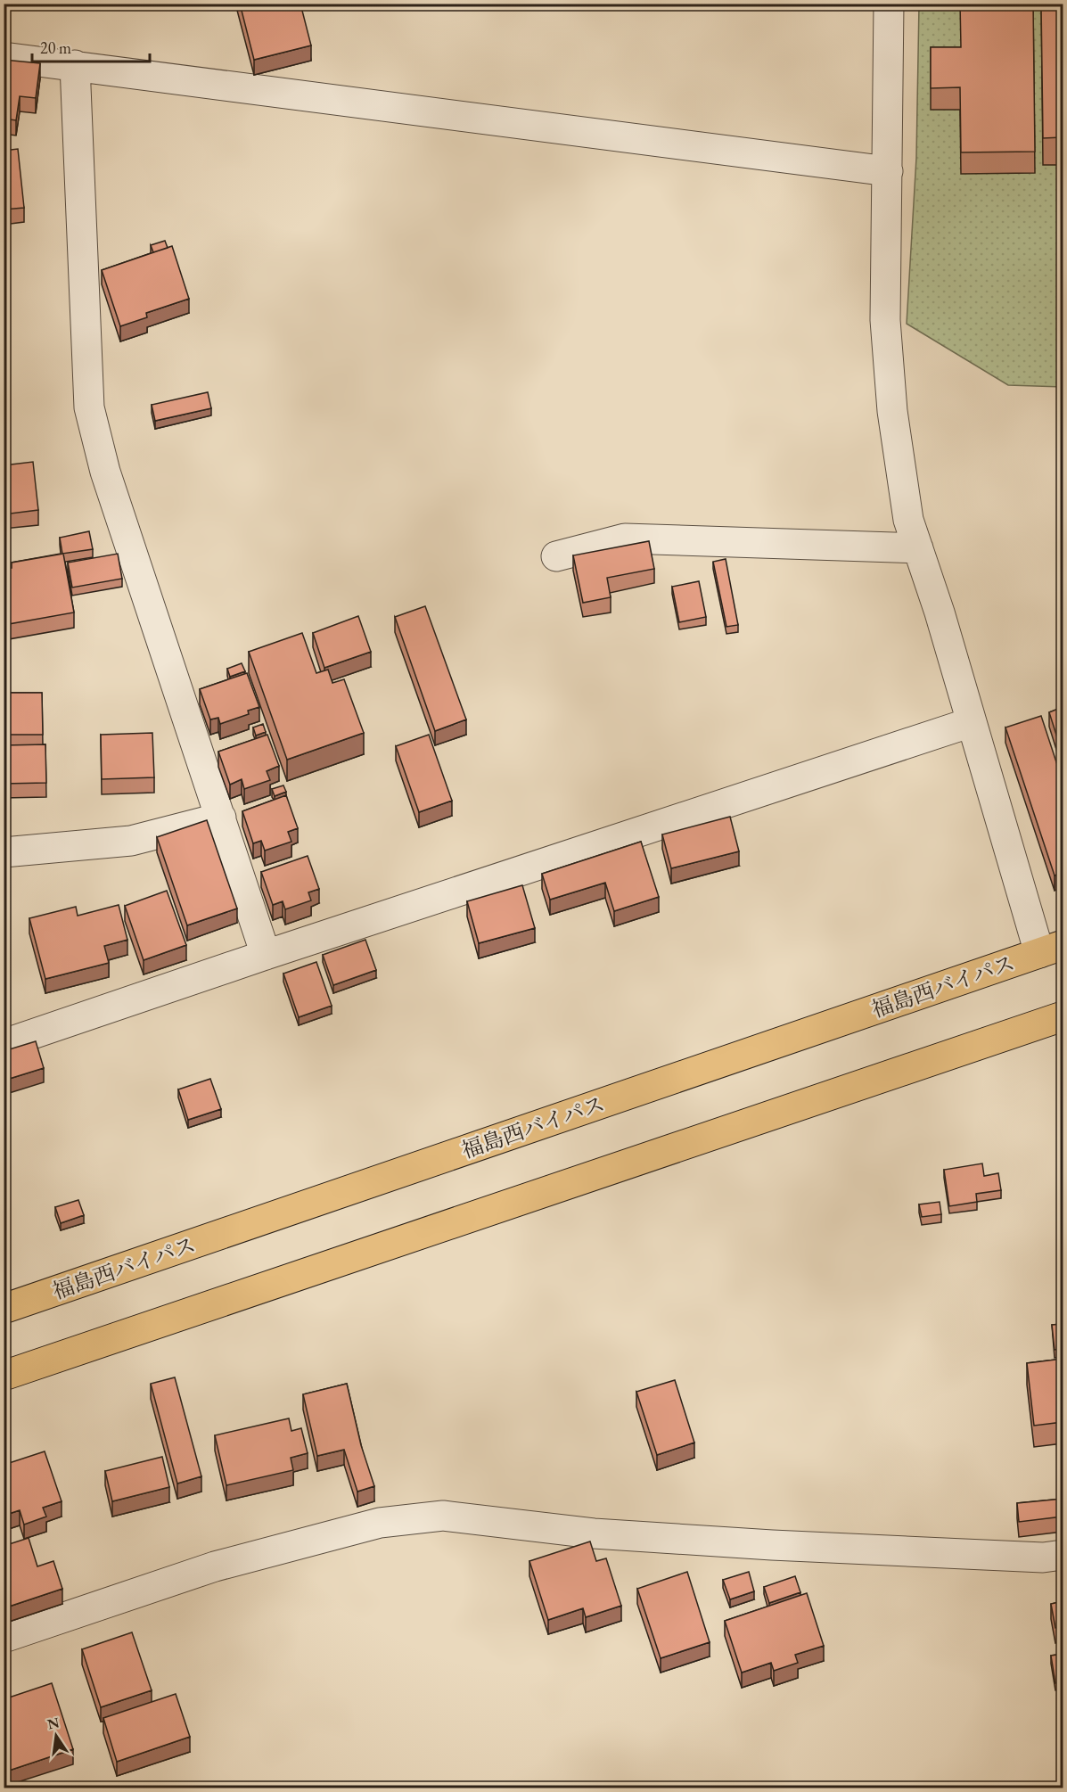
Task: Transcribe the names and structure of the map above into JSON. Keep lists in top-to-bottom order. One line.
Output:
{"streets":{"highway":["福島西バイパス"]},"scale_bar":"20 m","north":"top"}
